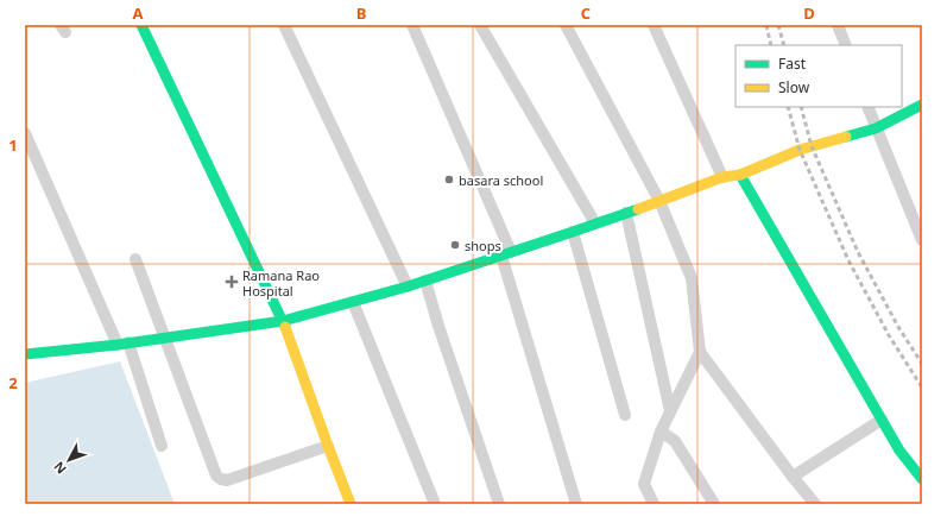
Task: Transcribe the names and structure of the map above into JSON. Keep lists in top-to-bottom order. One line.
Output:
{"places":{"other":["basara school","shops"],"health":["Ramana Rao Hospital"]},"legend":["Fast","Slow"],"north":"bottom left","grid":{"columns":["A","B","C","D"],"rows":["1","2"]}}
